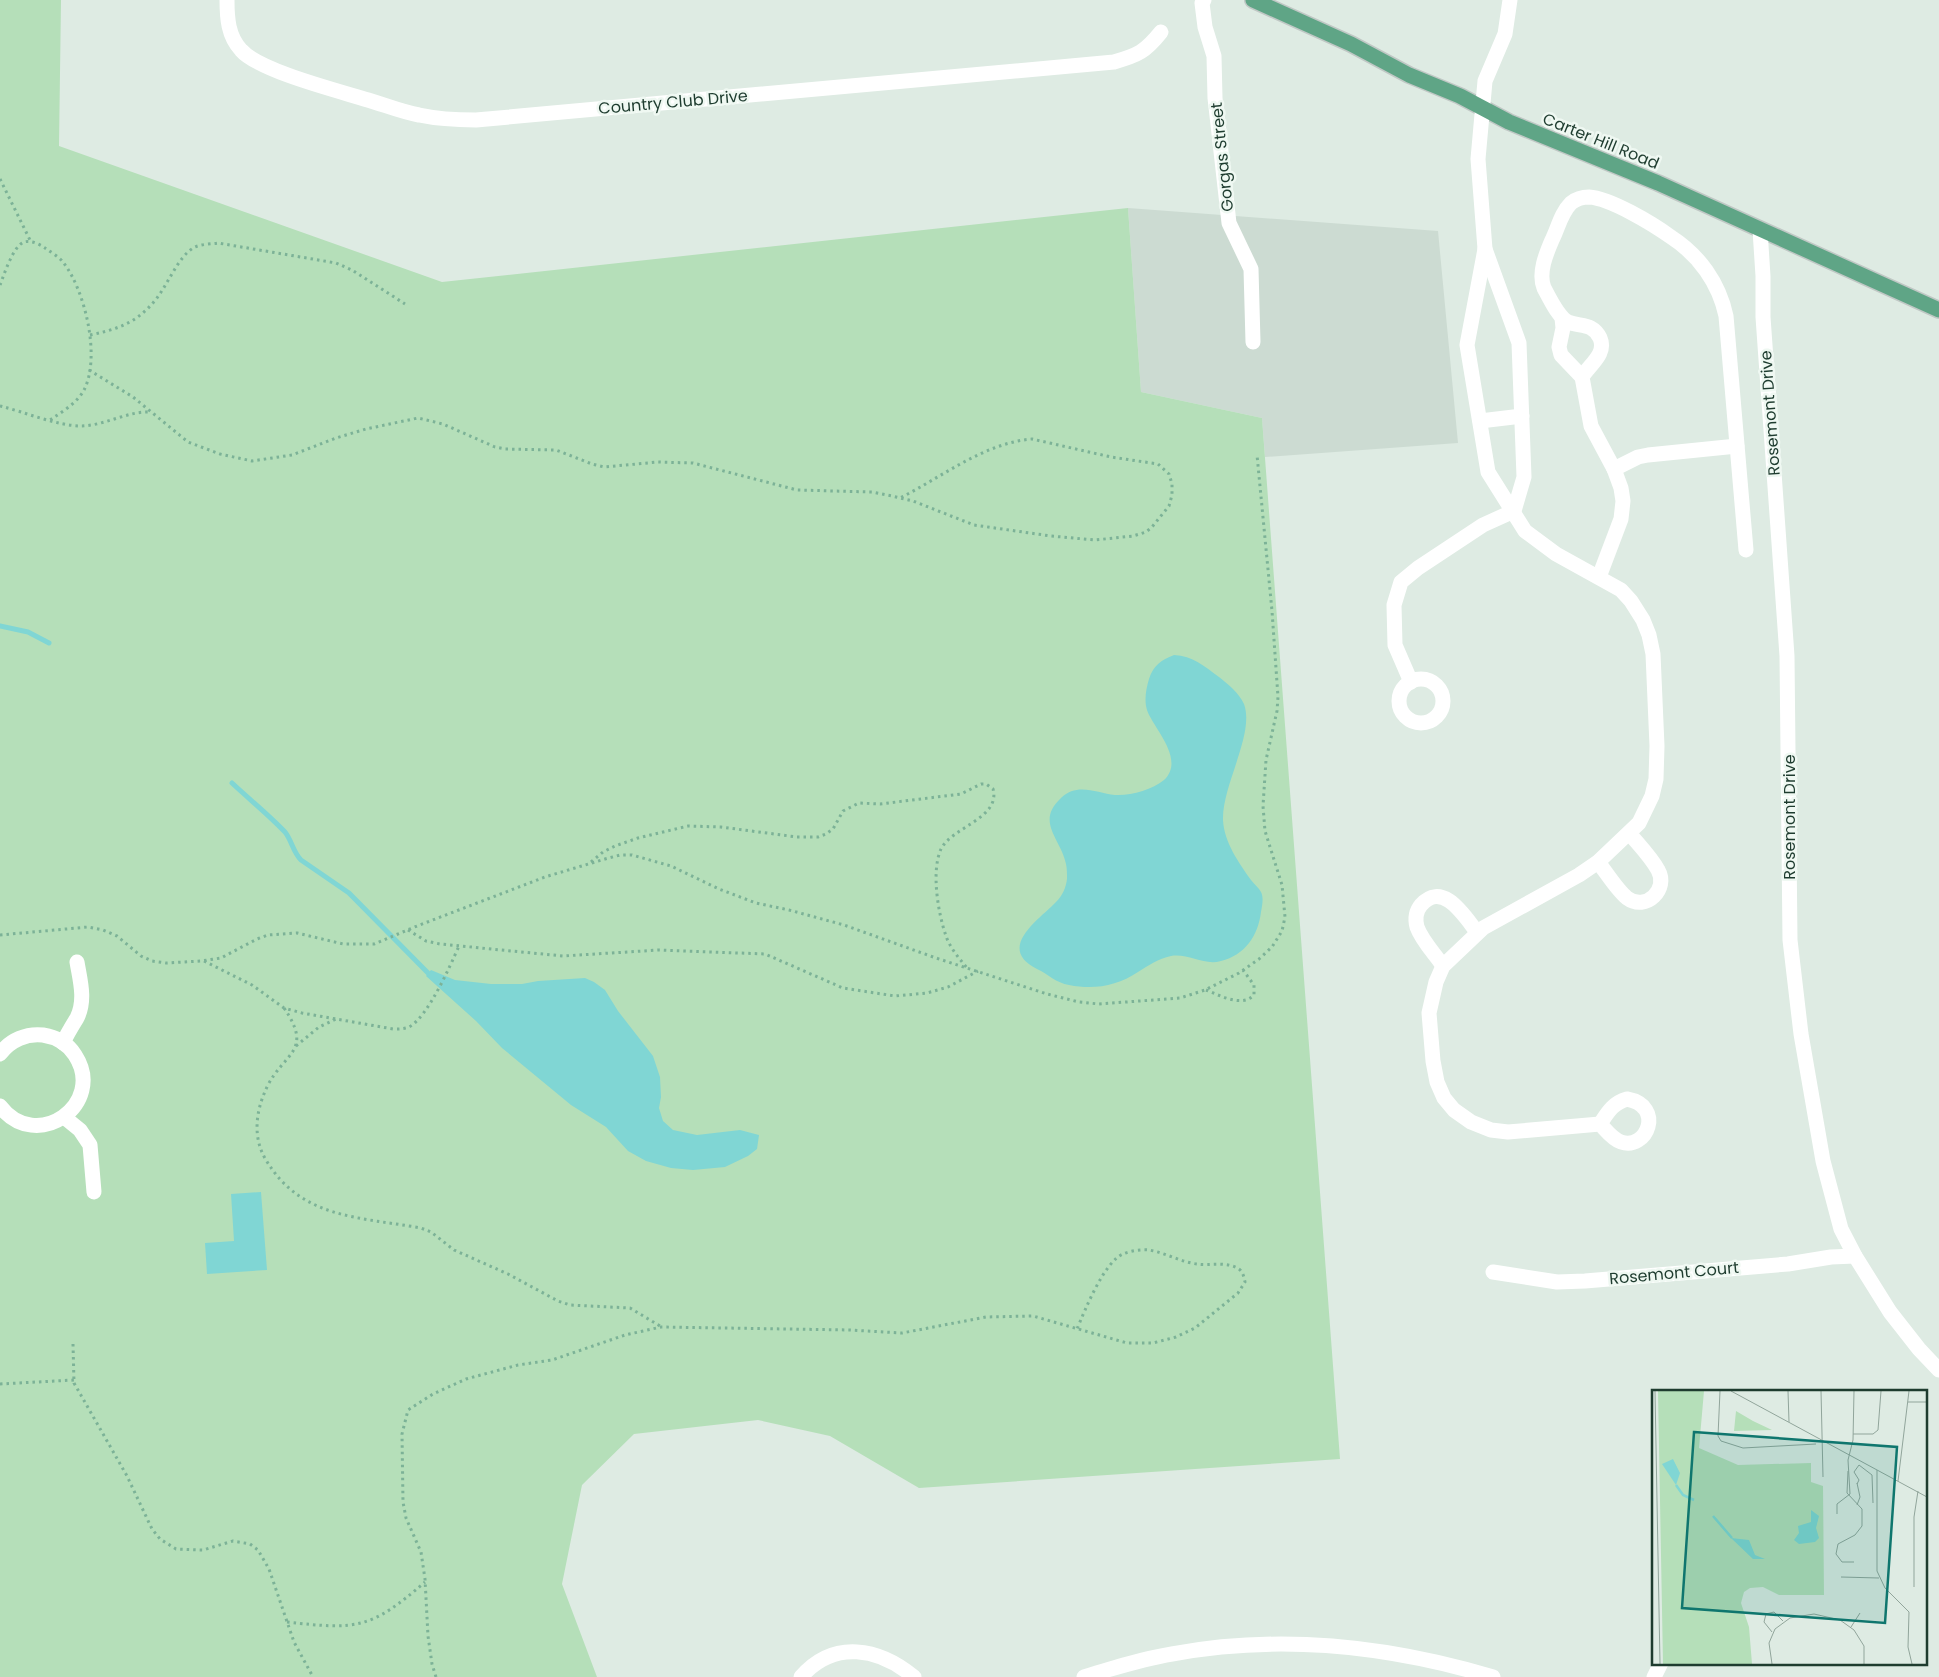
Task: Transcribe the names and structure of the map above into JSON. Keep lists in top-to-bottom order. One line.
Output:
{"streets":{"main road":["Carter Hill Road"],"street":["Country Club Drive","Gorgas Street","Rosemont Drive","Rosemont Court"]},"crossings":[["Carter Hill Road","Rosemont Drive"],["Rosemont Drive","Rosemont Court"]]}
